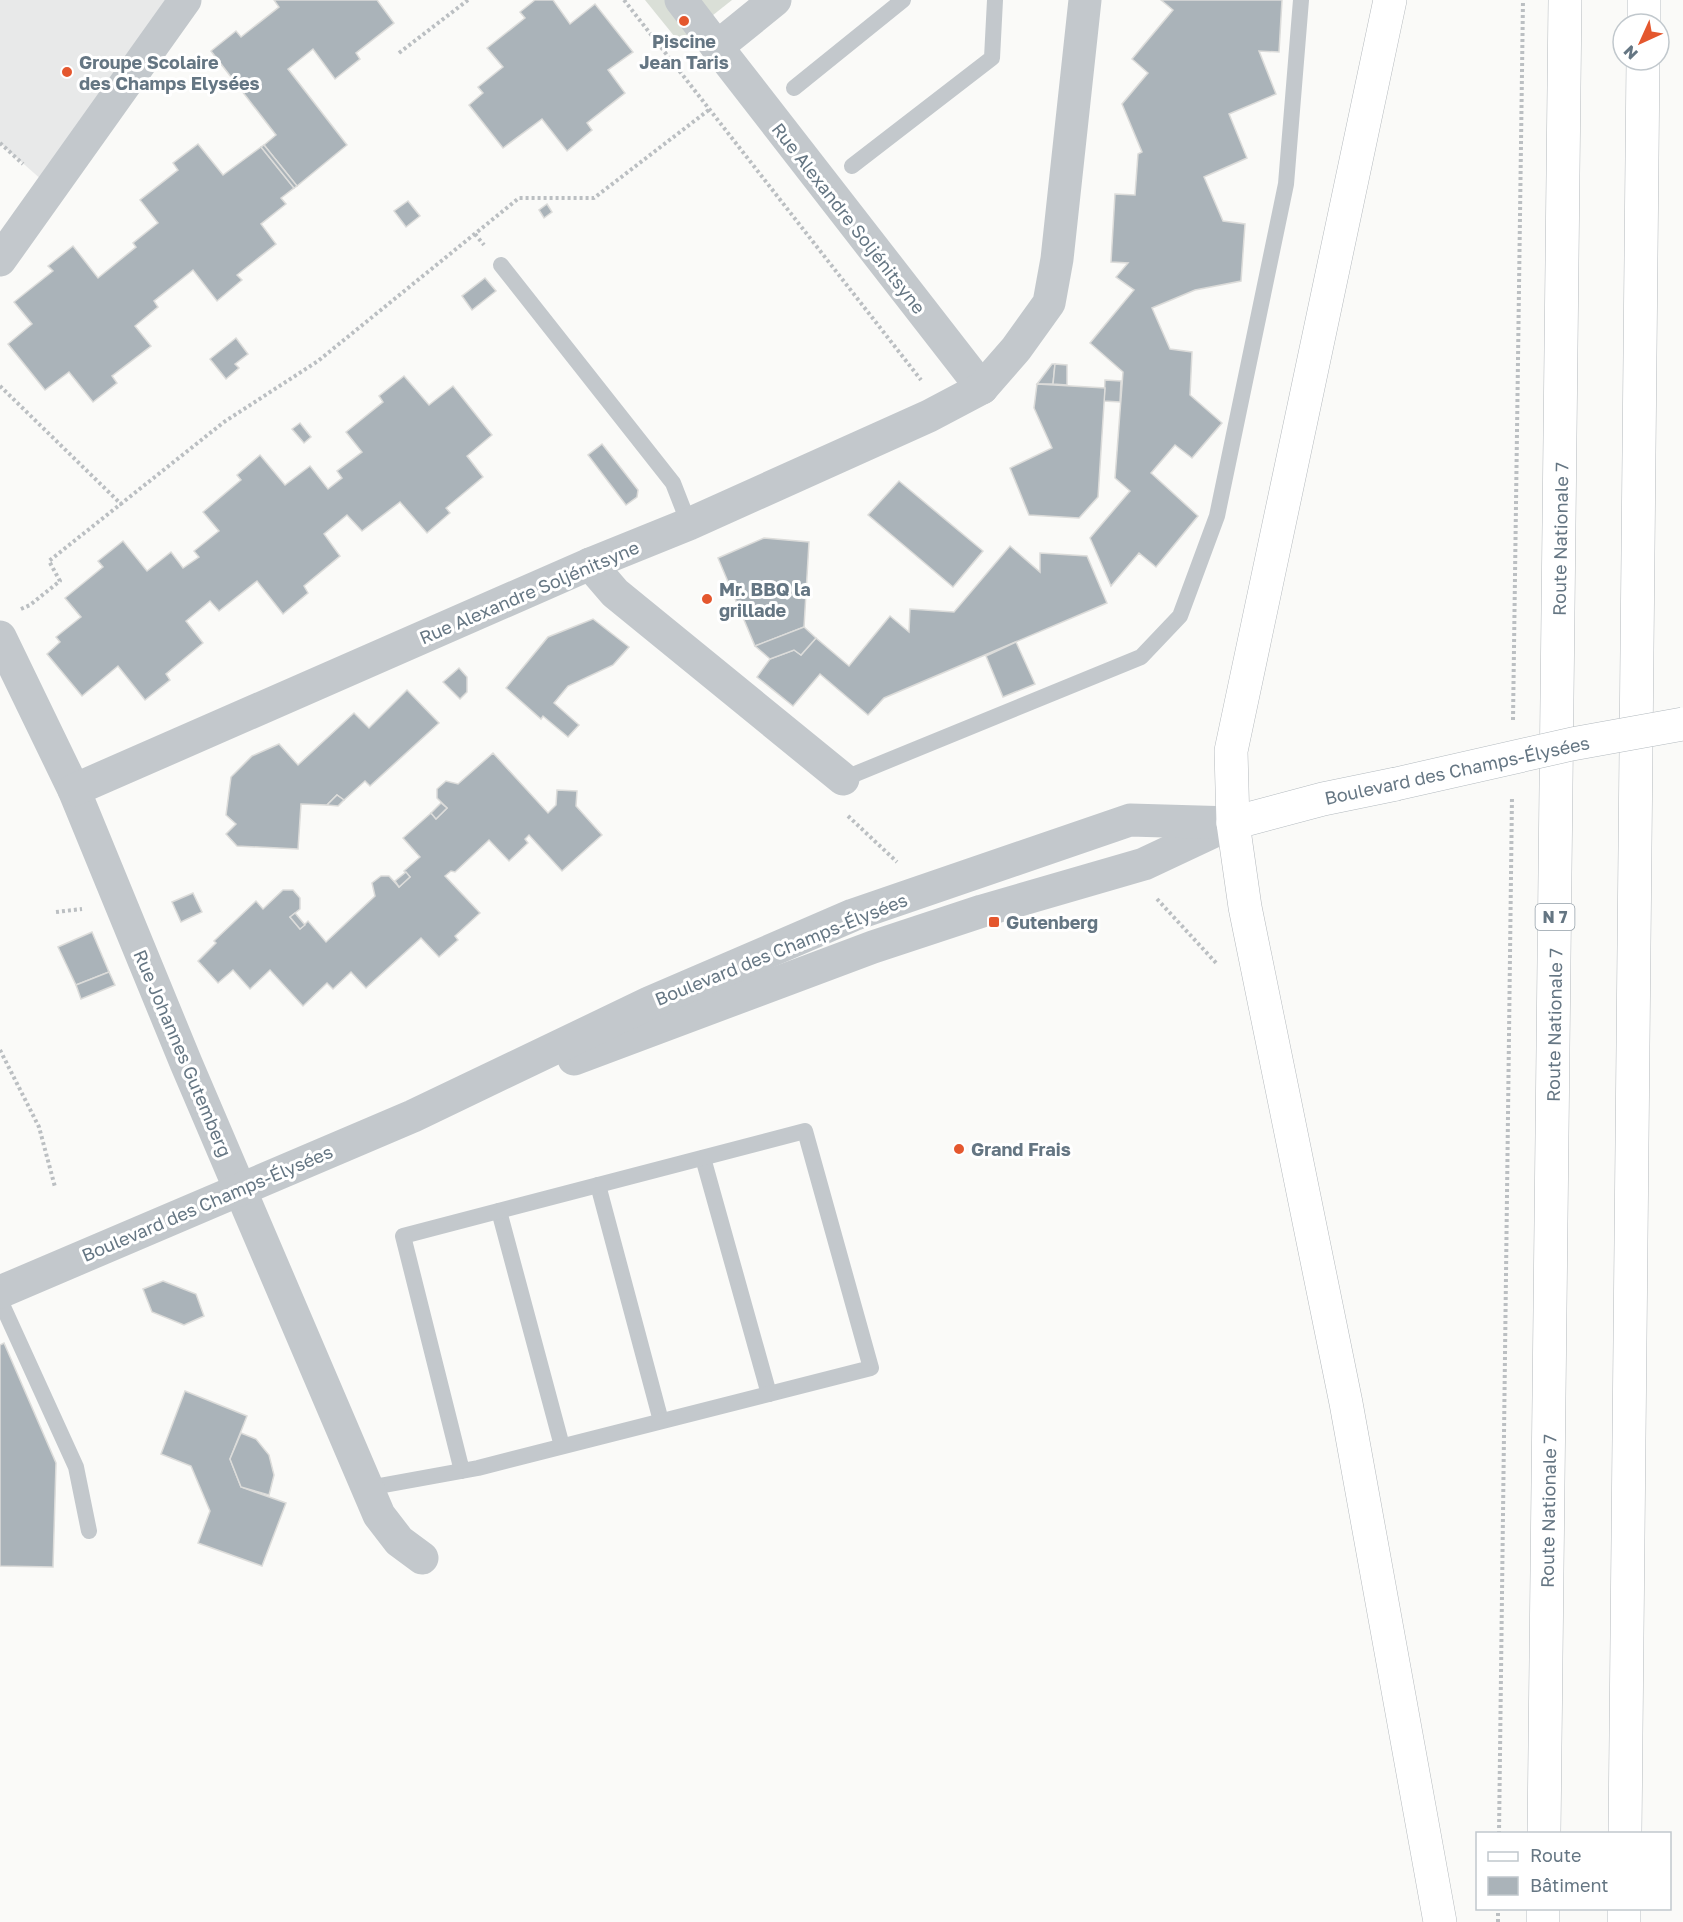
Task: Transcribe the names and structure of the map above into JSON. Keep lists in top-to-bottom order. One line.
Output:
{"streets":{"main road":["Route Nationale 7","Boulevard des Champs-Élysées","N 7"],"street":["Rue Alexandre Soljénitsyne","Rue Johannes Gutemberg"]},"crossings":[["Rue Alexandre Soljénitsyne","Rue Johannes Gutemberg"],["Boulevard des Champs-Élysées","Rue Johannes Gutemberg"]],"places":{"other":["Piscine Jean Taris","Groupe Scolaire des Champs Elysées","Mr. BBQ la grillade","Grand Frais"],"transit":["Gutenberg"]},"legend":["Route","Bâtiment"],"north":"bottom left"}
